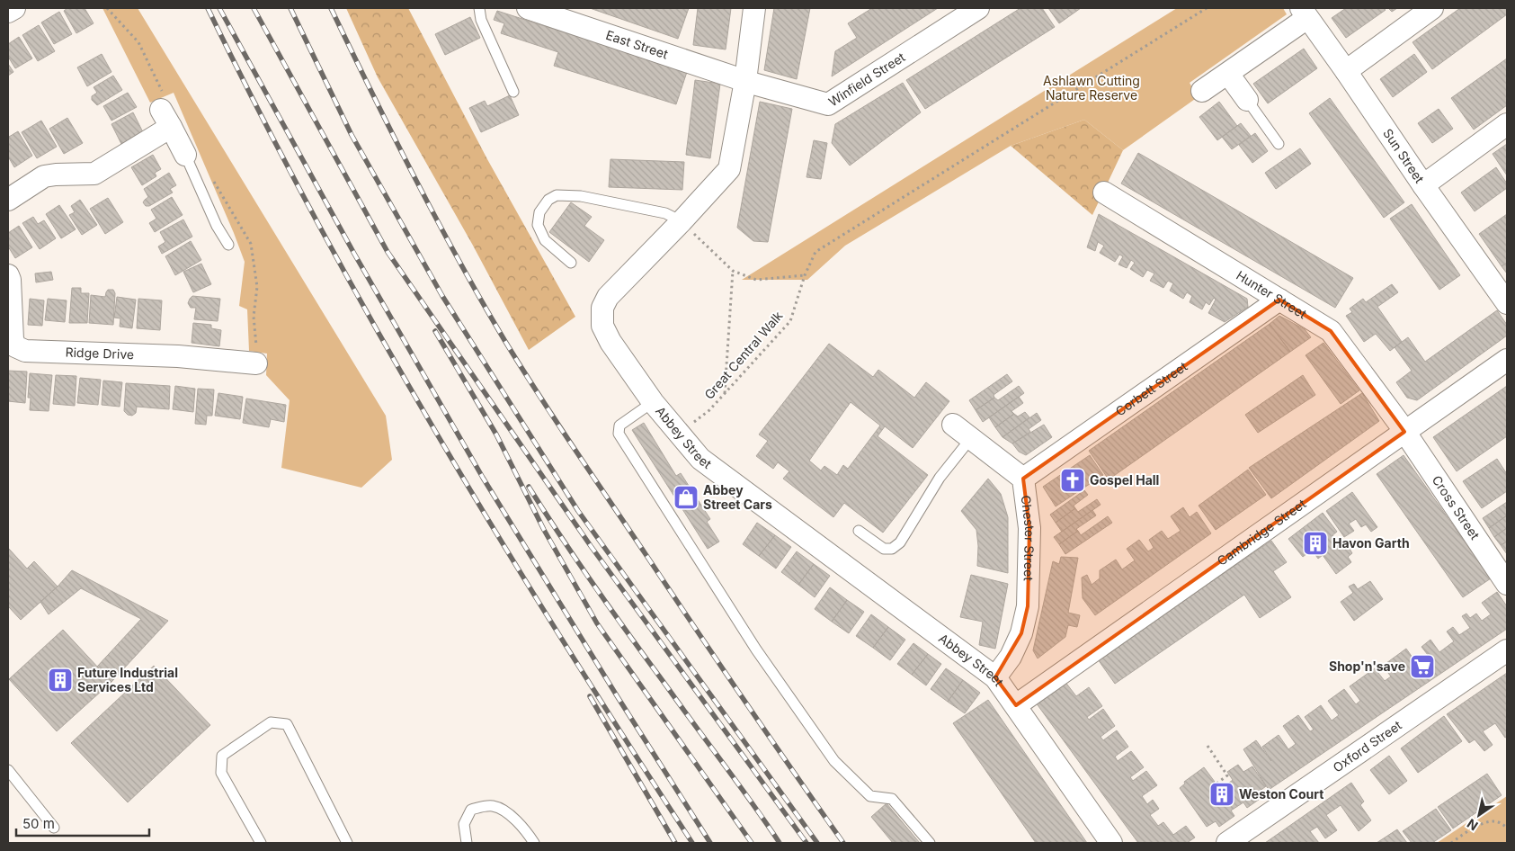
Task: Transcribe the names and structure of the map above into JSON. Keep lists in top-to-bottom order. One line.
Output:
{"streets":{"street":["East Street","Winfield Street","Sun Street","Hunter Street","Ridge Drive","Corbett Street","Abbey Street","Cross Street","Cambridge Street","Chester Street","Oxford Street"],"path":["Great Central Walk"]},"crossings":[["East Street","Winfield Street"],["East Street","Abbey Street"],["Winfield Street","Abbey Street"],["Hunter Street","Corbett Street"],["Hunter Street","Cross Street"],["Hunter Street","Cambridge Street"],["Great Central Walk","Abbey Street"],["Corbett Street","Chester Street"],["Abbey Street","Cambridge Street"],["Abbey Street","Chester Street"],["Cross Street","Cambridge Street"]],"parks":["Ashlawn Cutting Nature Reserve"],"places":{"church":["Gospel Hall"],"shop":["Abbey Street Cars"],"building":["Havon Garth","Future Industrial Services Ltd","Weston Court"],"supermarket":["Shop'n'save"]},"scale_bar":"50 m","north":"bottom left"}
